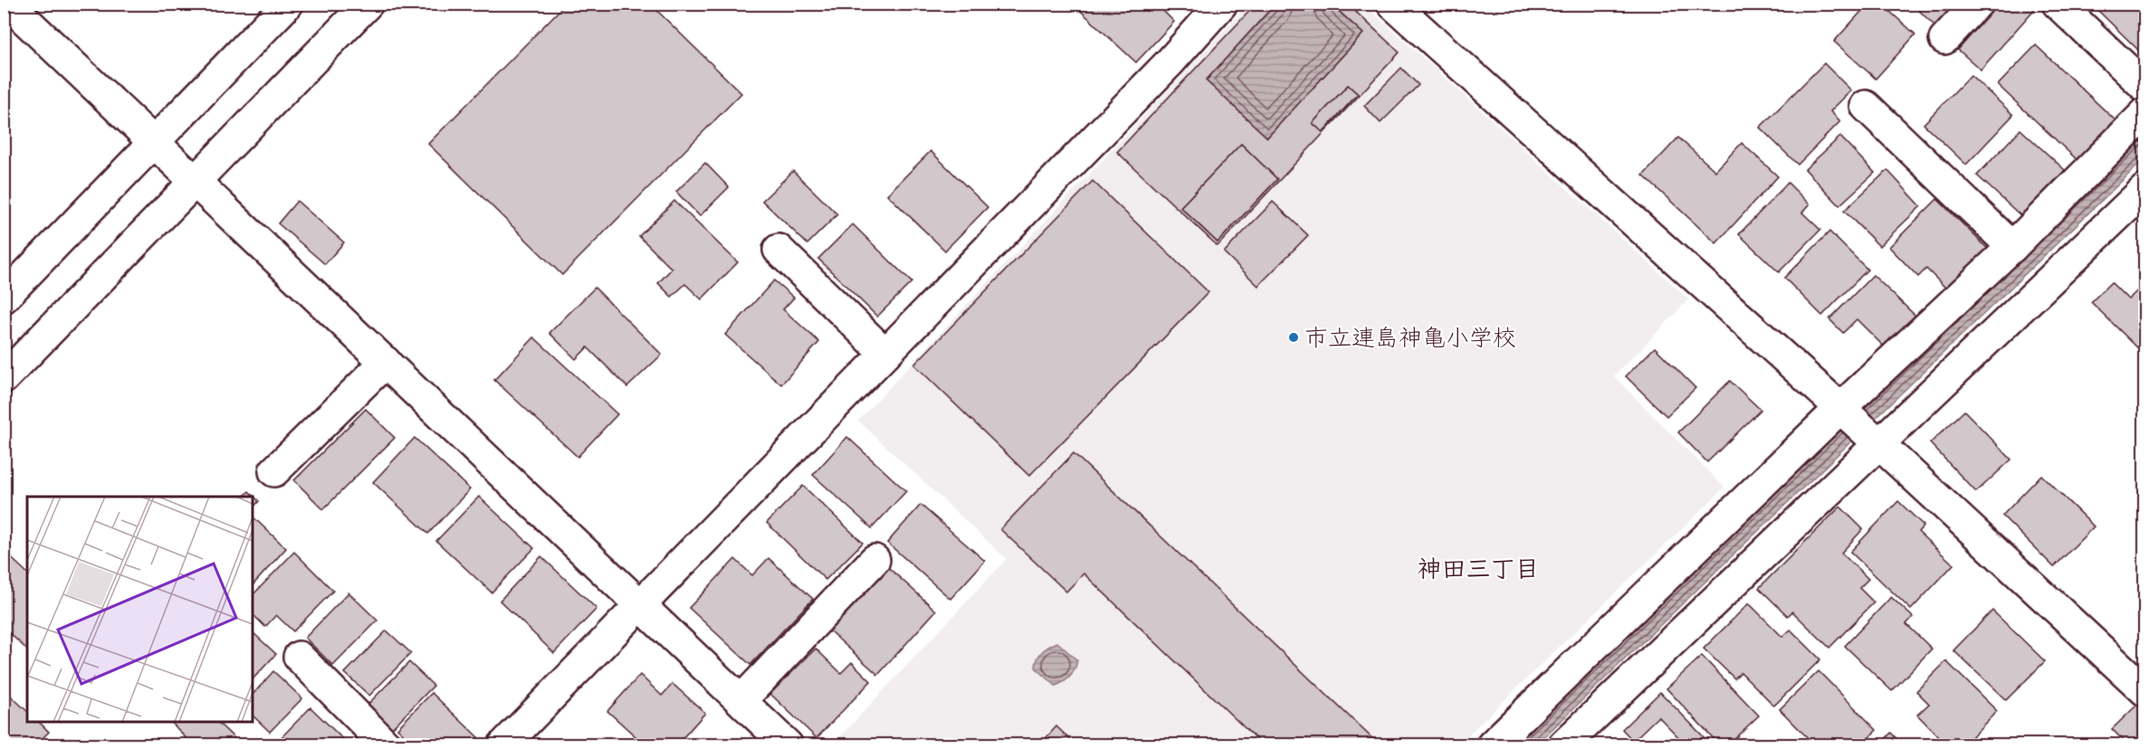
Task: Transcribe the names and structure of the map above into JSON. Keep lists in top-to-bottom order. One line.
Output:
{"districts":["神田三丁目"],"places":["市立連島神亀小学校"]}
